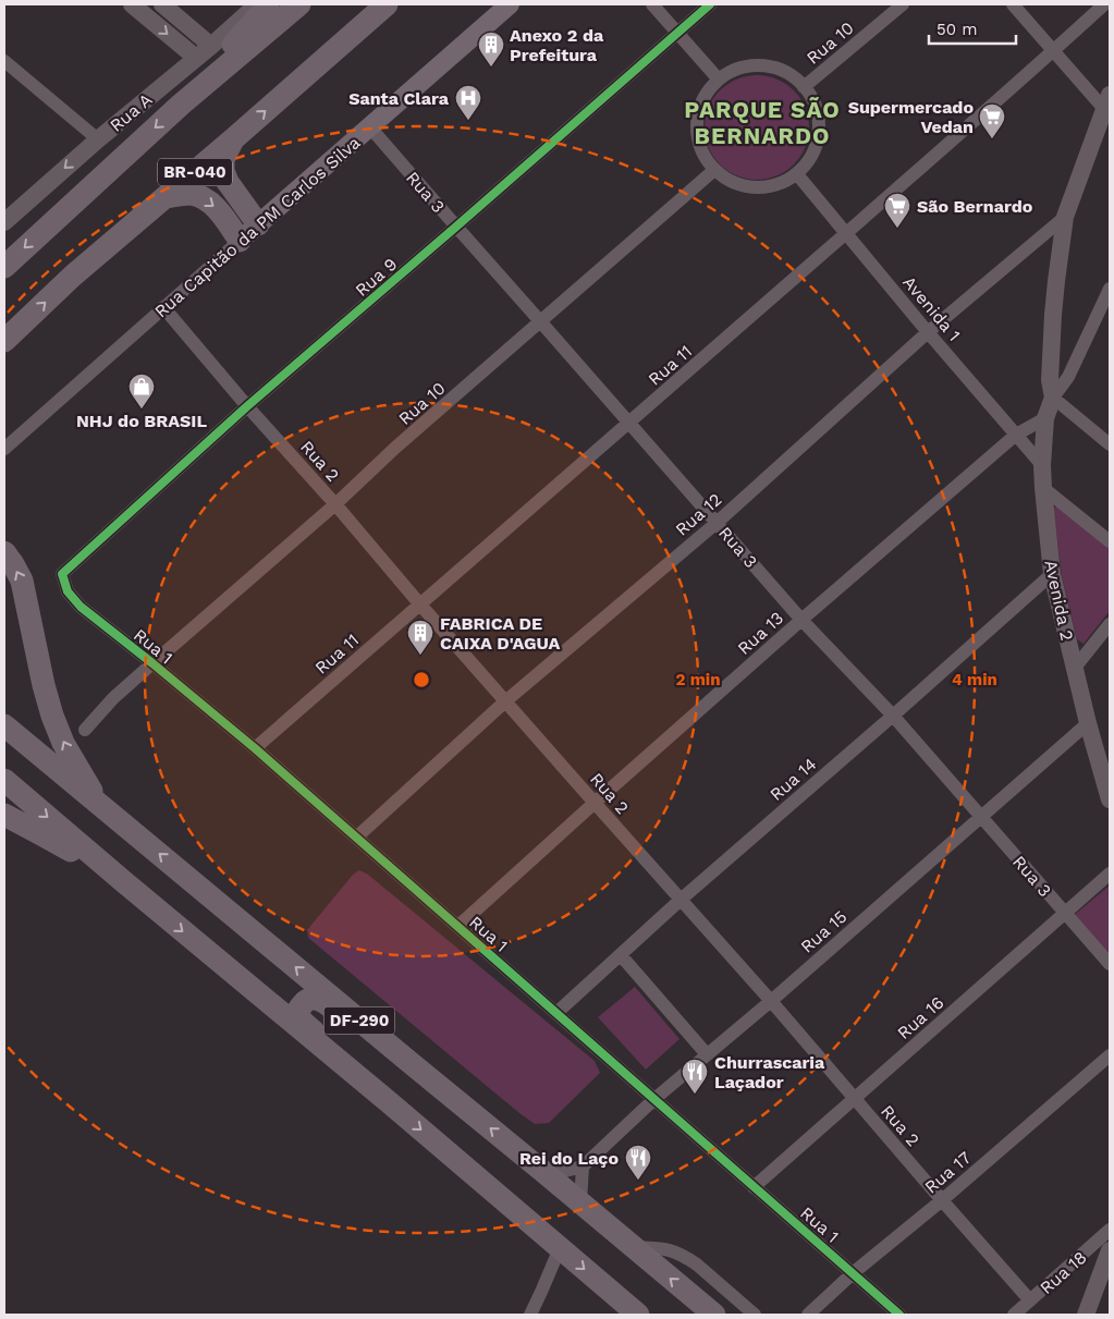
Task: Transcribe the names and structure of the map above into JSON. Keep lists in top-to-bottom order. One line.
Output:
{"streets":{"highway":["BR-040","DF-290"],"main road":["Rua Capitão da PM Carlos Silva"],"street":["Rua 10","Rua A","Rua 3","Rua 9","Avenida 1","Rua 11","Rua 2","Rua 12","Avenida 2","Rua 13","Rua 1","Rua 14","Rua 15","Rua 16","Rua 17","Rua 18"]},"crossings":[["Rua 10","Rua 3"],["Rua 10","Avenida 1"],["Rua 10","Rua 2"],["Rua 10","Rua 1"],["Rua 3","Rua Capitão da PM Carlos Silva"],["Rua 3","Rua 9"],["Rua 3","Rua 11"],["Rua 3","Rua 12"],["Rua 3","Rua 13"],["Rua 3","Rua 14"],["Rua 3","Rua 15"],["Rua 3","Rua 16"],["Rua Capitão da PM Carlos Silva","Rua 2"],["Rua 9","Rua 2"],["Rua 9","Rua 1"],["Avenida 1","Rua 11"],["Avenida 1","Rua 12"],["Avenida 1","Avenida 2"],["Avenida 1","Rua 13"],["Rua 11","Rua 2"],["Rua 11","Rua 1"],["Rua 2","Rua 12"],["Rua 2","Rua 13"],["Rua 2","Rua 14"],["Rua 2","Rua 15"],["Rua 2","Rua 16"],["Rua 2","Rua 17"],["Rua 2","Rua 18"],["Rua 12","Avenida 2"],["Rua 12","Rua 1"],["Avenida 2","Rua 13"],["Avenida 2","Rua 14"],["Avenida 2","Rua 15"],["Rua 13","Rua 1"],["Rua 1","Rua 14"],["Rua 1","Rua 15"],["Rua 1","Rua 16"],["Rua 1","Rua 17"]],"one_way":["Rua A"],"districts":["PARQUE SÃO BERNARDO"],"places":{"building":["Anexo 2 da Prefeitura","FABRICA DE CAIXA D'AGUA"],"hospital":["Santa Clara"],"supermarket":["Supermercado Vedan","São Bernardo"],"shop":["NHJ do BRASIL"],"restaurant":["Churrascaria Laçador","Rei do Laço"]},"scale_bar":"50 m","rings":["2 min","4 min"]}
